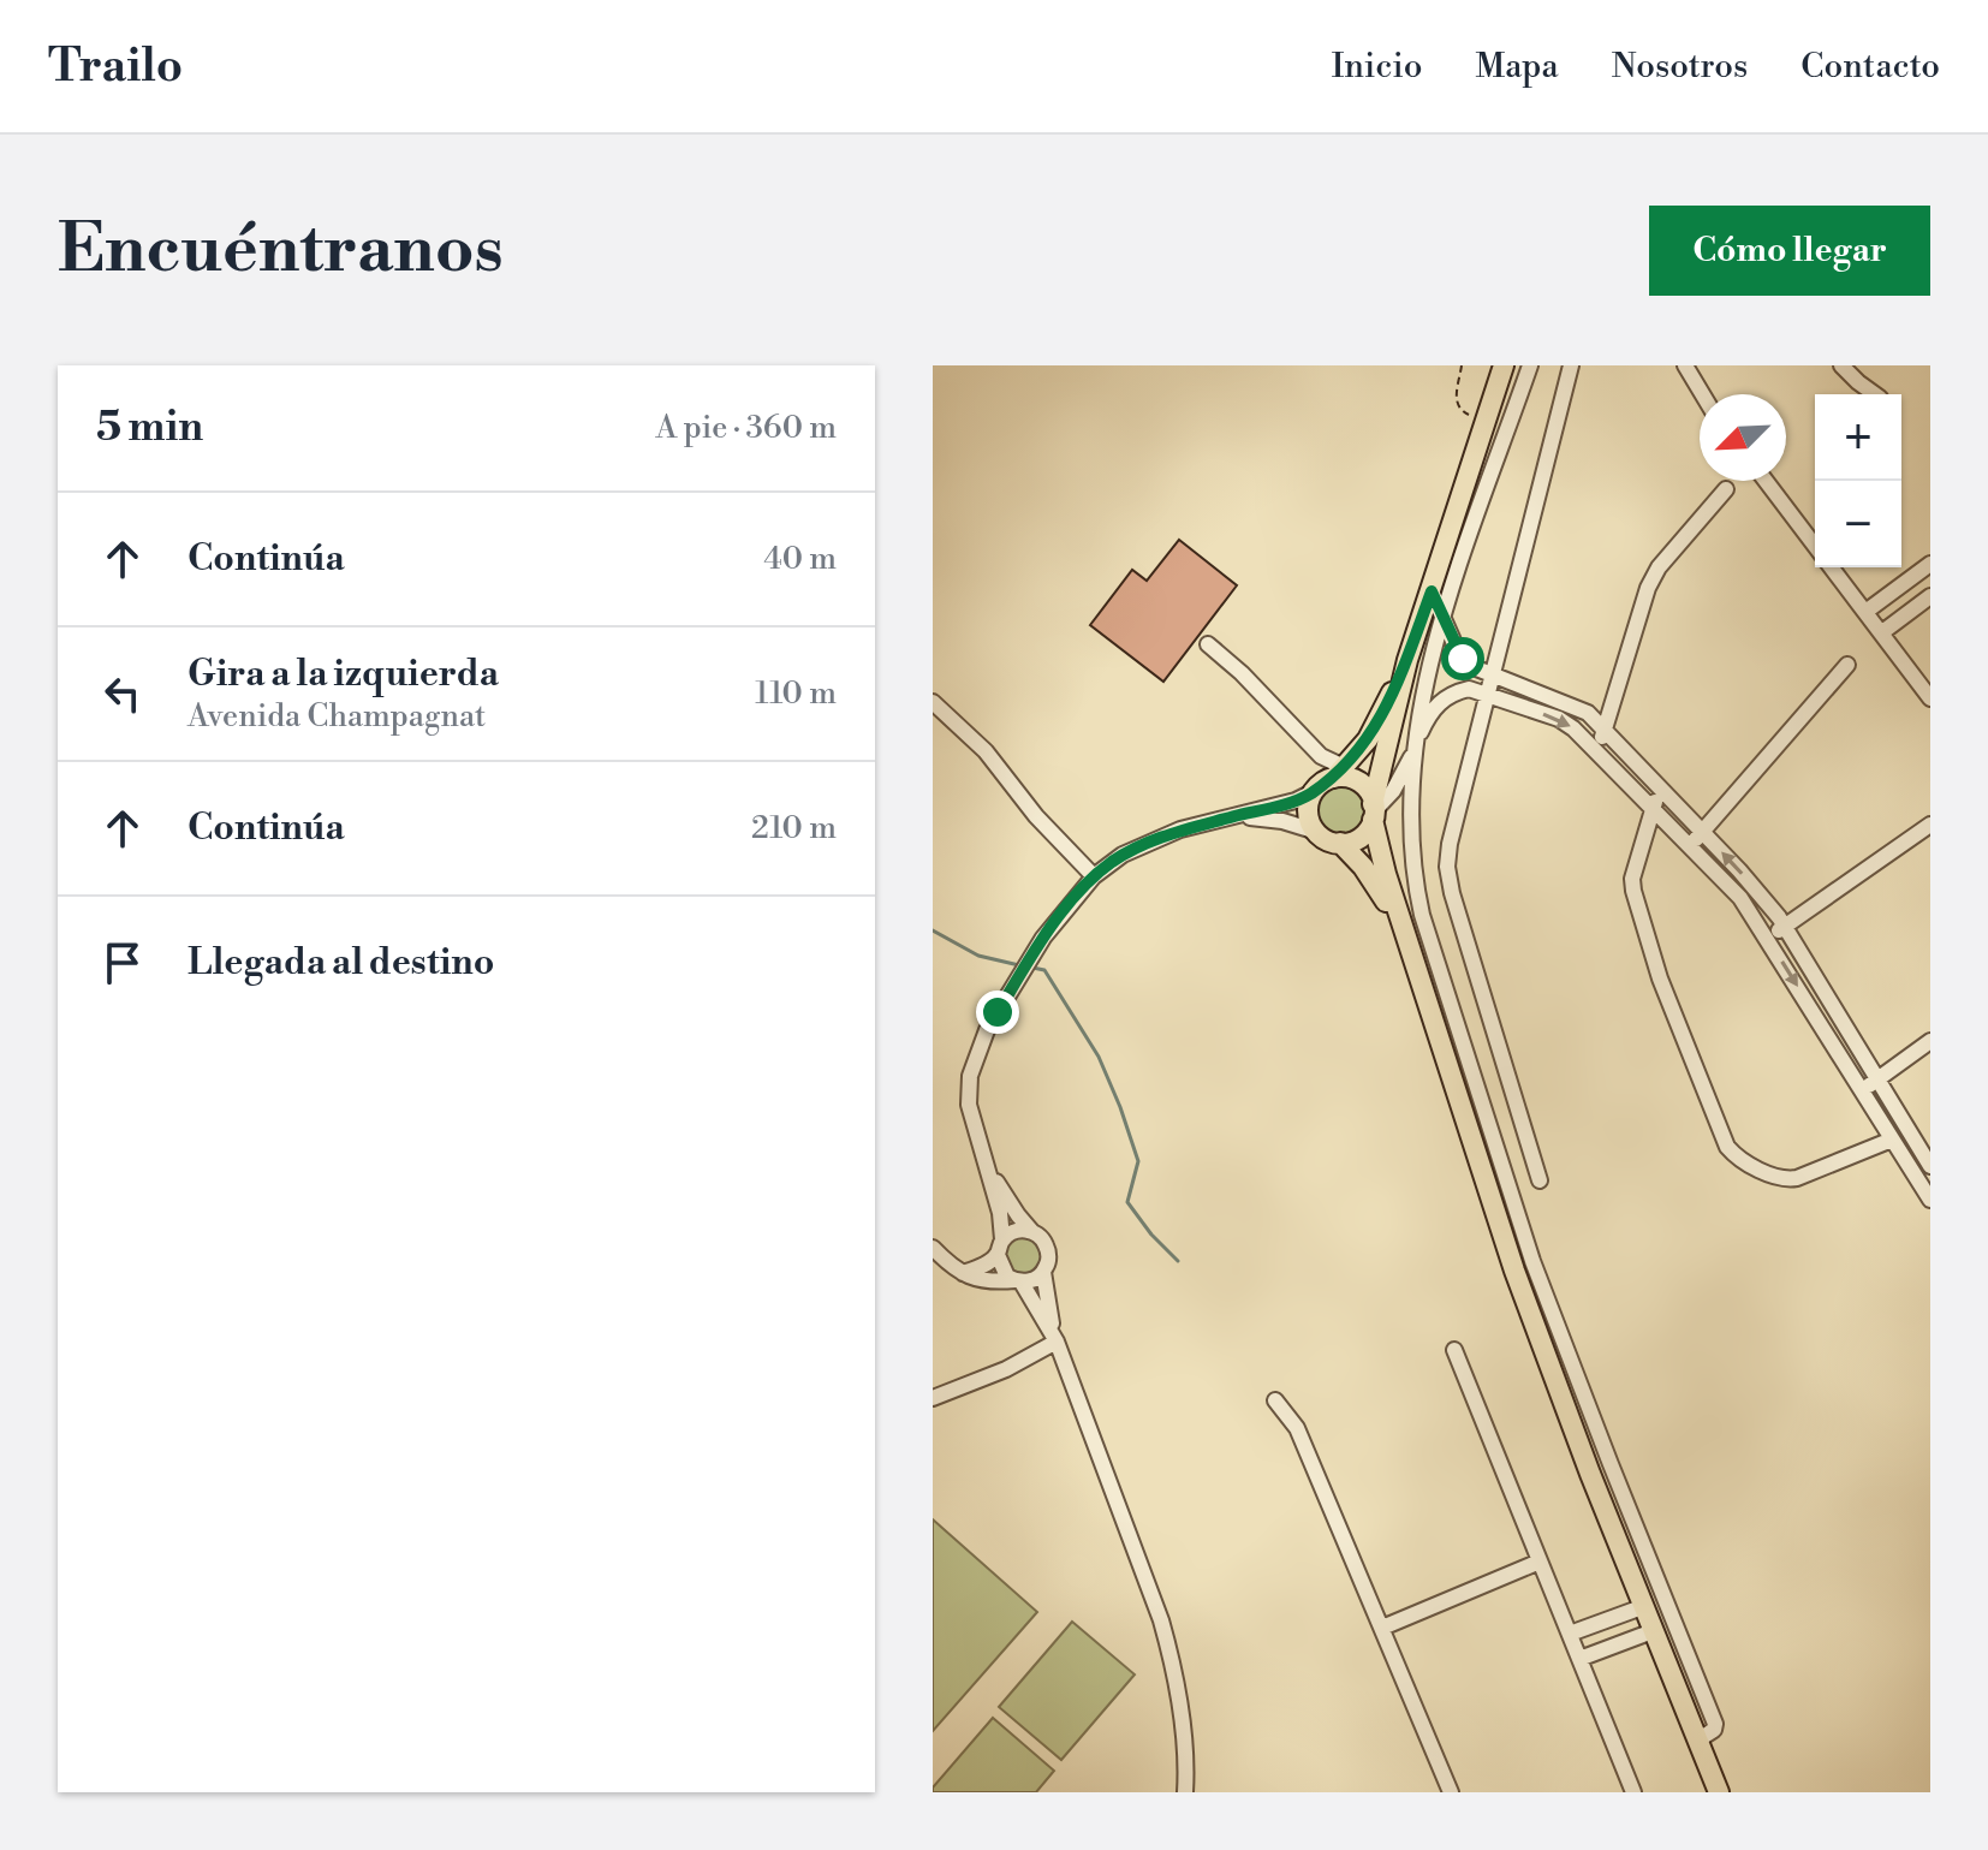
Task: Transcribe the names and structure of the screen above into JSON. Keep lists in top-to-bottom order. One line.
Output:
{"north":"bottom left","page":{"header":"Trailo","nav":["Inicio","Mapa","Nosotros","Contacto"],"buttons":"Cómo llegar","title":"Encuéntranos","heading":["5 min","A pie · 360 m"],"map_buttons":["+","−"],"list":[["Continúa","40 m"],["Gira a la izquierda","Avenida Champagnat","110 m"],["Continúa","210 m"],"Llegada al destino"]}}
